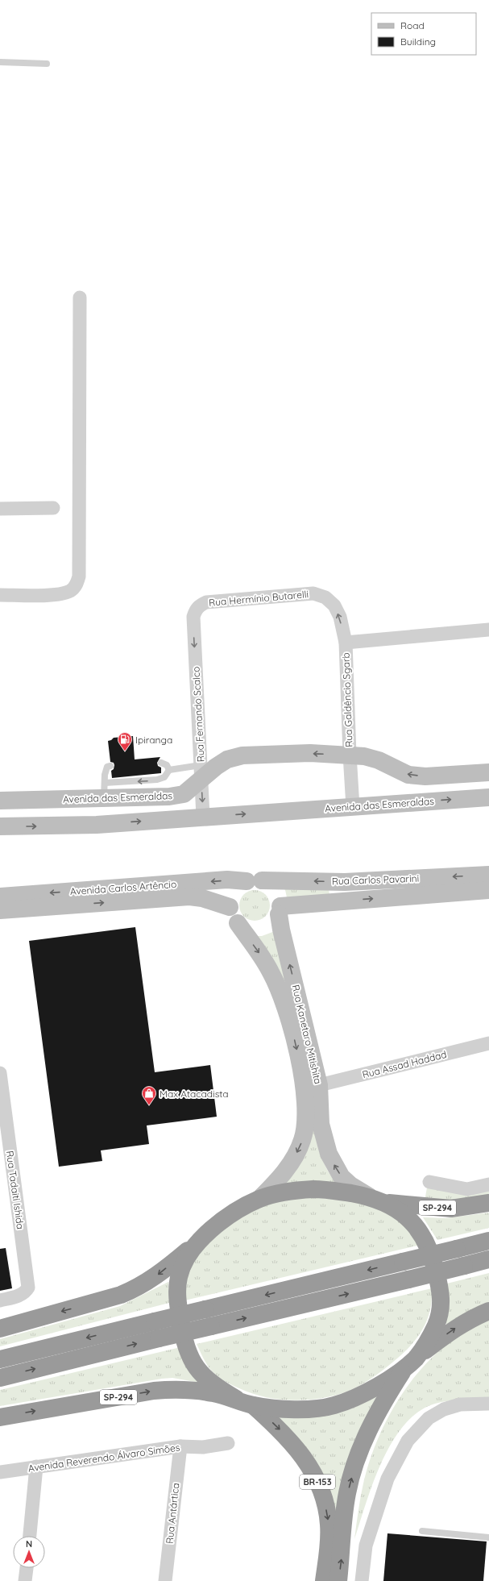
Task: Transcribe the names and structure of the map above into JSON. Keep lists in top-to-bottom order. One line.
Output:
{"streets":{"highway":["SP-294","BR-153"],"main road":["Avenida das Esmeraldas","Rua Carlos Pavarini","Avenida Carlos Artêncio","Rua Kanetaro Mitishita"],"street":["Rua Hermínio Butarelli","Rua Galdêncio Sgarb","Rua Fernando Scalco","Rua Assad Haddad","Rua Tadaiti Ishida","Avenida Reverendo Álvaro Simões","Rua Antártica"]},"crossings":[["Rua Hermínio Butarelli","Rua Galdêncio Sgarb"],["Rua Hermínio Butarelli","Rua Fernando Scalco"],["Rua Galdêncio Sgarb","Avenida das Esmeraldas"],["Rua Fernando Scalco","Avenida das Esmeraldas"],["Rua Carlos Pavarini","Avenida Carlos Artêncio"],["Rua Carlos Pavarini","Rua Kanetaro Mitishita"],["Avenida Carlos Artêncio","Rua Kanetaro Mitishita"],["Rua Kanetaro Mitishita","Rua Assad Haddad"],["Avenida Reverendo Álvaro Simões","Rua Antártica"]],"one_way":["Rua Fernando Scalco"],"places":{"fuel station":["Ipiranga"],"shop":["Max Atacadista"]},"legend":["Road","Building"],"north":"top"}
